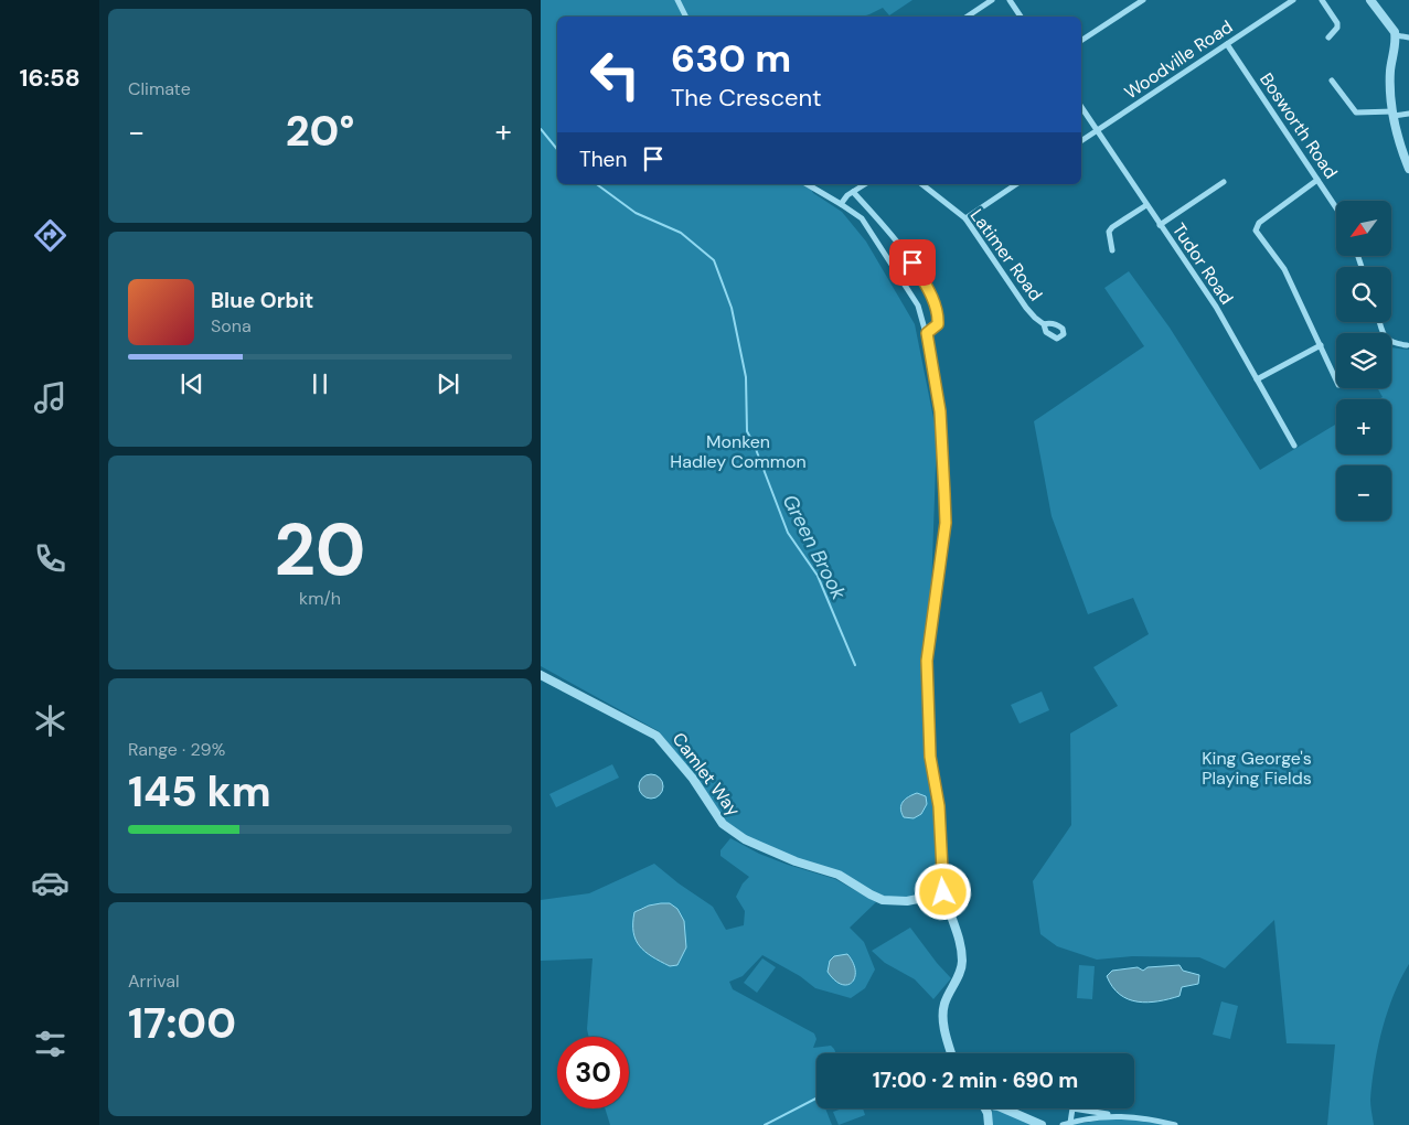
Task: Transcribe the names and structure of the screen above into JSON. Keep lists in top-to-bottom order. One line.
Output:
{"streets":{"street":["Woodville Road","Bosworth Road","Latimer Road","Tudor Road","Camlet Way"]},"crossings":[["Woodville Road","Bosworth Road"],["Woodville Road","Tudor Road"]],"water":["Green Brook"],"parks":["Monken Hadley Common","King George's Playing Fields"],"north":"bottom left","page":{"tabs":"16:58","tile":["Climate",["20","km/h"],["Range · 29%","145 km"],["Arrival","17:00"]],"turn":["630 m","The Crescent"],"heat":["−","20°","+"],"then":"Then","map_buttons":["+","−"],"song":["Blue Orbit","Sona"],"limit":"30","trip":"17:00 · 2 min · 690 m"}}
